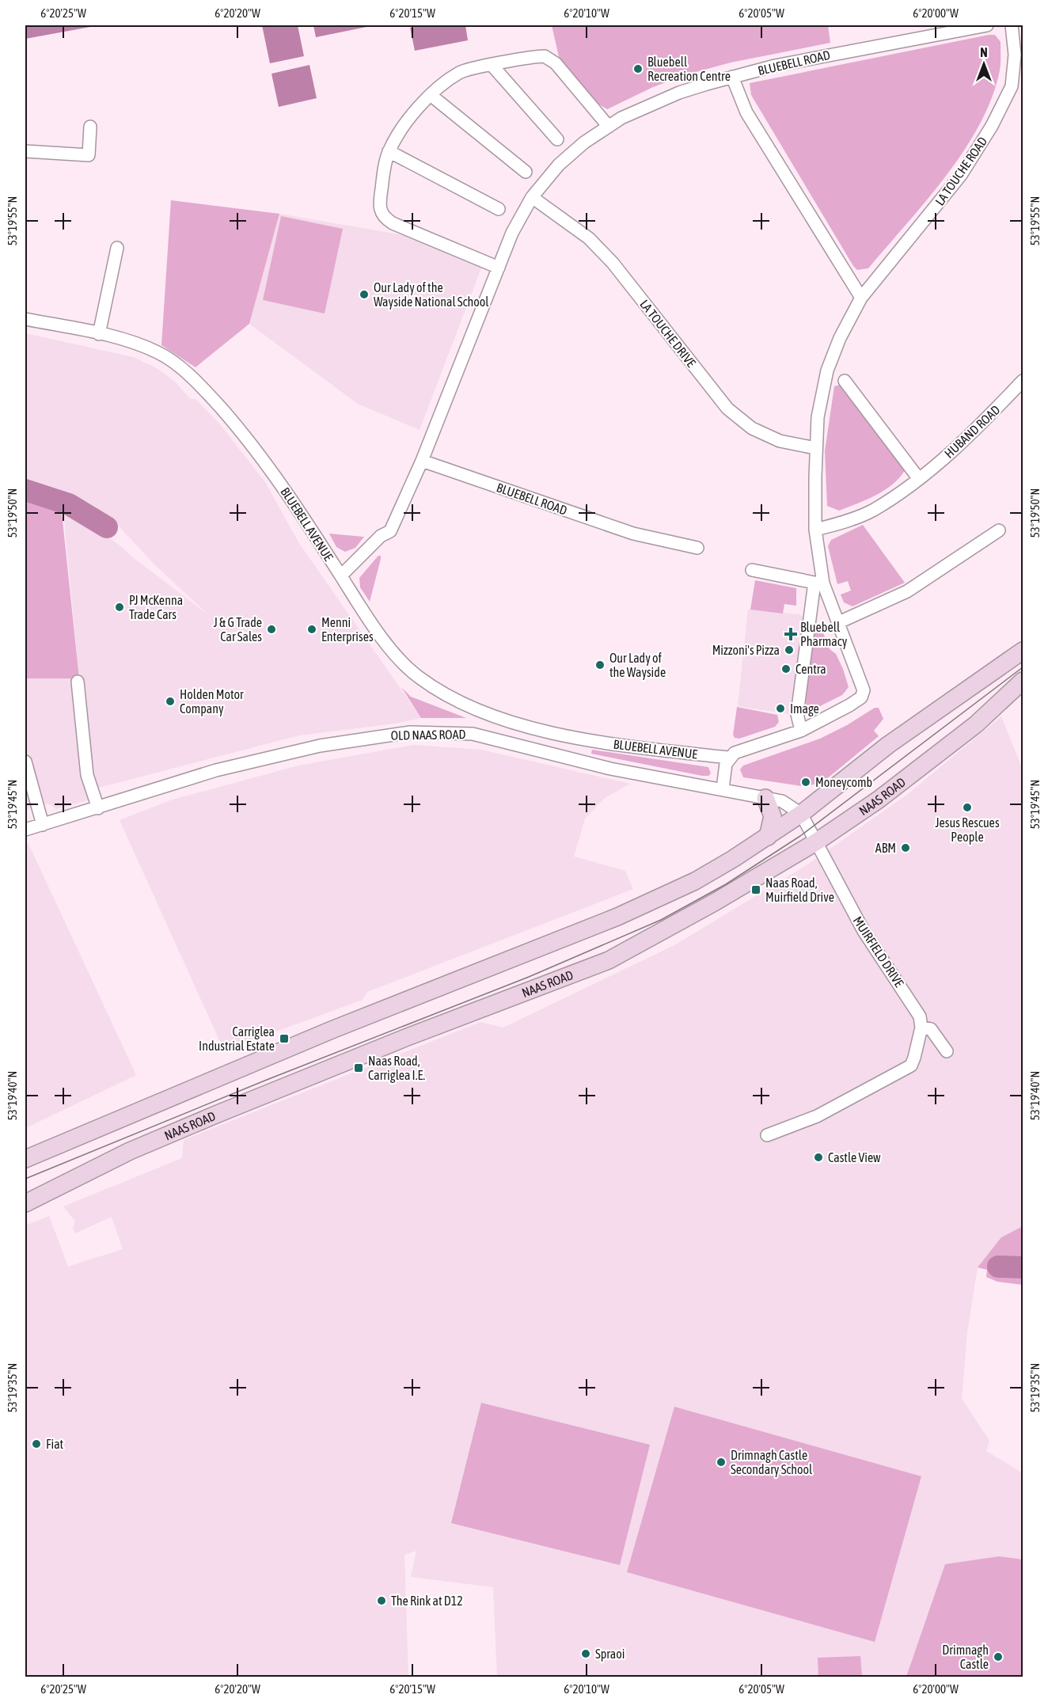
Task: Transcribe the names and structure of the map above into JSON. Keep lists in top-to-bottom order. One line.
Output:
{"streets":{"main road":["NAAS ROAD"],"street":["BLUEBELL ROAD","LA TOUCHE ROAD","LA TOUCHE DRIVE","HUBAND ROAD","BLUEBELL AVENUE","OLD NAAS ROAD","MUIRFIELD DRIVE"]},"crossings":[["BLUEBELL ROAD","LA TOUCHE DRIVE"],["BLUEBELL ROAD","BLUEBELL AVENUE"],["LA TOUCHE ROAD","LA TOUCHE DRIVE"],["LA TOUCHE ROAD","HUBAND ROAD"],["LA TOUCHE ROAD","BLUEBELL AVENUE"],["OLD NAAS ROAD","NAAS ROAD"],["OLD NAAS ROAD","MUIRFIELD DRIVE"],["NAAS ROAD","MUIRFIELD DRIVE"]],"places":{"other":["Bluebell Recreation Centre","Our Lady of the Wayside National School","PJ McKenna Trade Cars","J & G Trade Car Sales","Menni Enterprises","Mizzoni's Pizza","Our Lady of the Wayside","Centra","Holden Motor Company","Image","Moneycomb","Jesus Rescues People","ABM","Castle View","Fiat","Drimnagh Castle Secondary School","The Rink at D12","Spraoi","Drimnagh Castle"],"health":["Bluebell Pharmacy"],"transit":["Naas Road, Muirfield Drive","Carriglea Industrial Estate","Naas Road, Carriglea I.E."]},"north":"top","coordinates":["6°20'25\"W","6°20'20\"W","6°20'15\"W","6°20'10\"W","6°20'05\"W","6°20'00\"W","53°19'55\"N","53°19'50\"N","53°19'45\"N","53°19'40\"N","53°19'35\"N"]}
